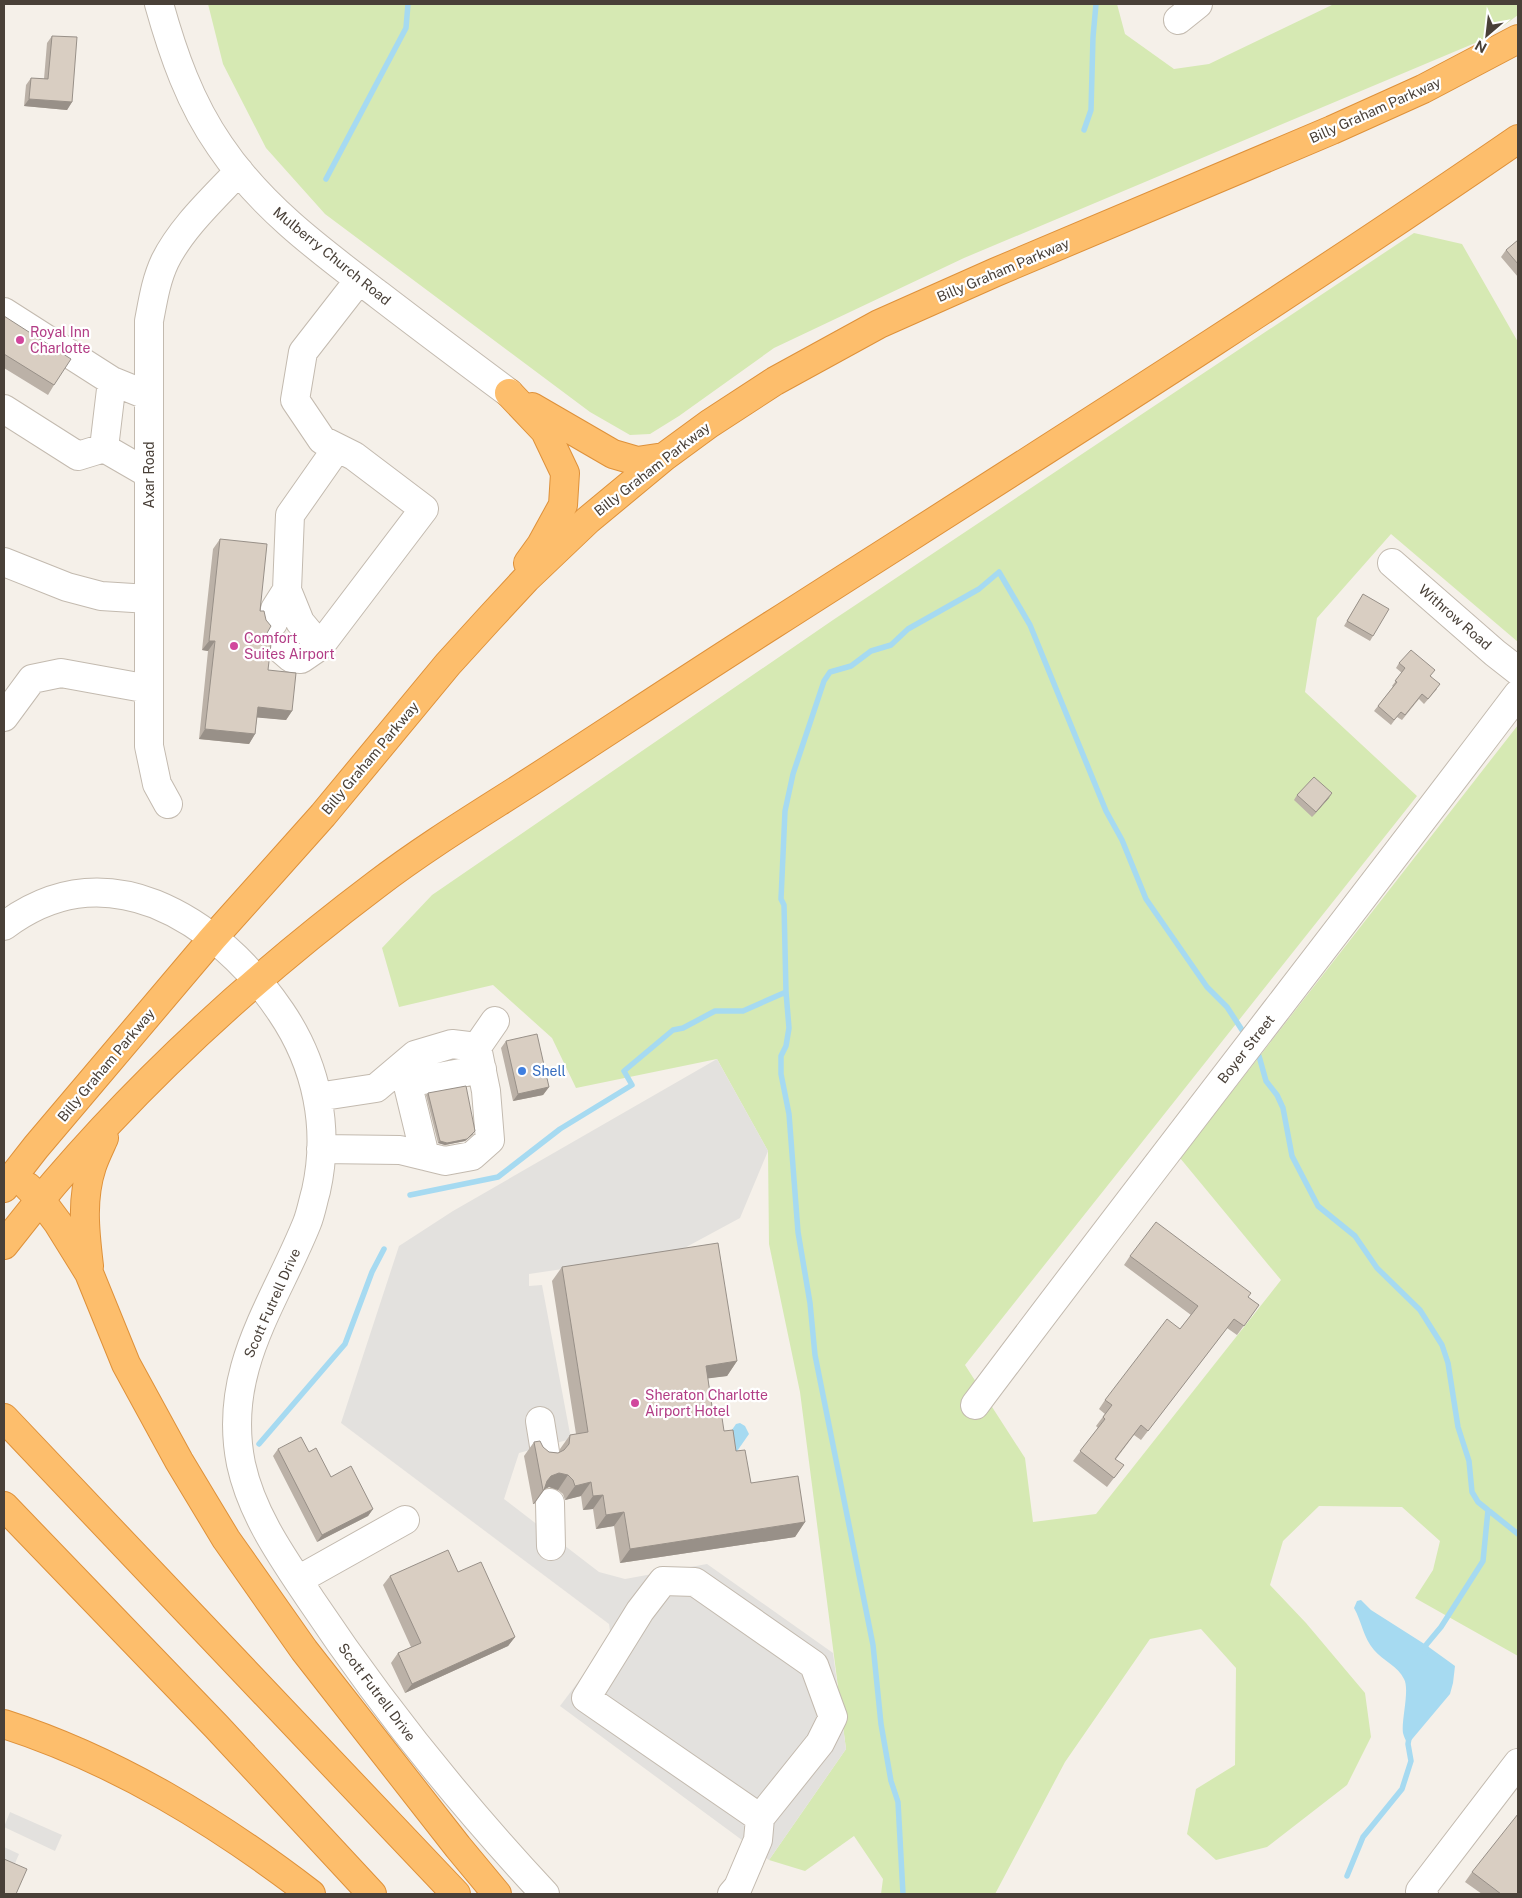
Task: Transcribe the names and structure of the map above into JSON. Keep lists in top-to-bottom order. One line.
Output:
{"streets":{"highway":["Billy Graham Parkway"],"street":["Mulberry Church Road","Axar Road","Withrow Road","Boyer Street","Scott Futrell Drive"]},"crossings":[["Billy Graham Parkway","Scott Futrell Drive"],["Mulberry Church Road","Axar Road"]],"places":["Royal Inn Charlotte","Comfort Suites Airport","Shell","Sheraton Charlotte Airport Hotel"],"north":"bottom left"}
